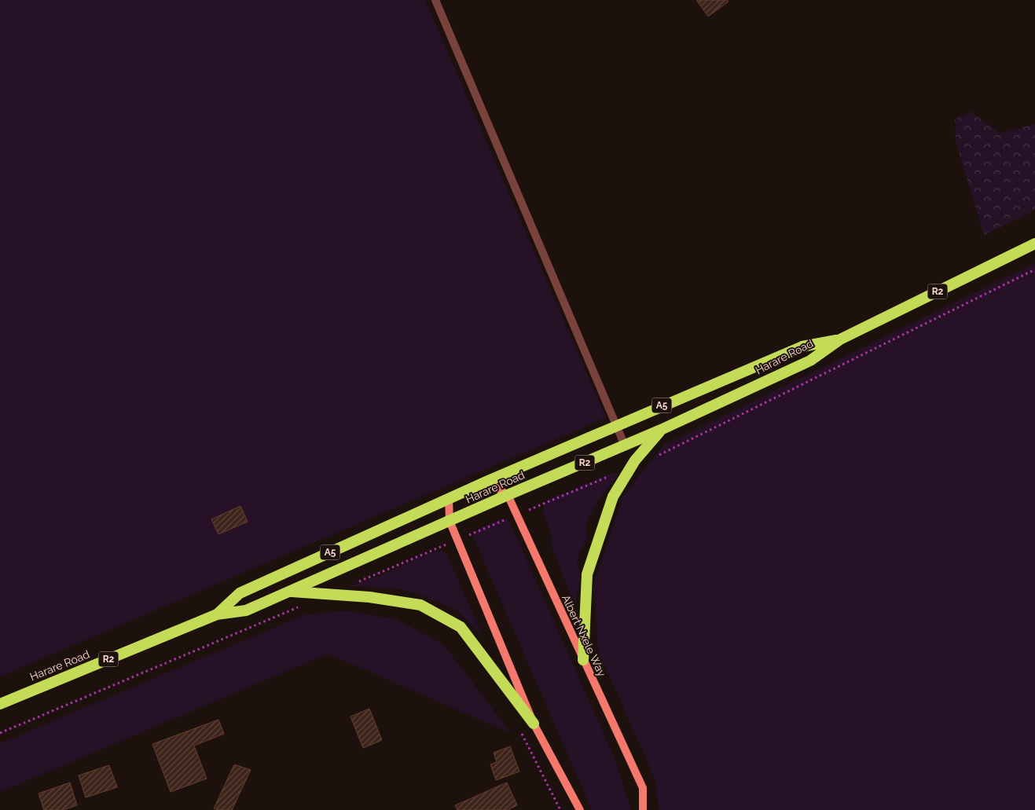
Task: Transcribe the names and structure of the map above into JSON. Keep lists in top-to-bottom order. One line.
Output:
{"streets":{"highway":["R2","Harare Road","A5"],"main road":["Albert Nxele Way"]},"crossings":[["R2","Harare Road"],["Harare Road","Albert Nxele Way"]]}
